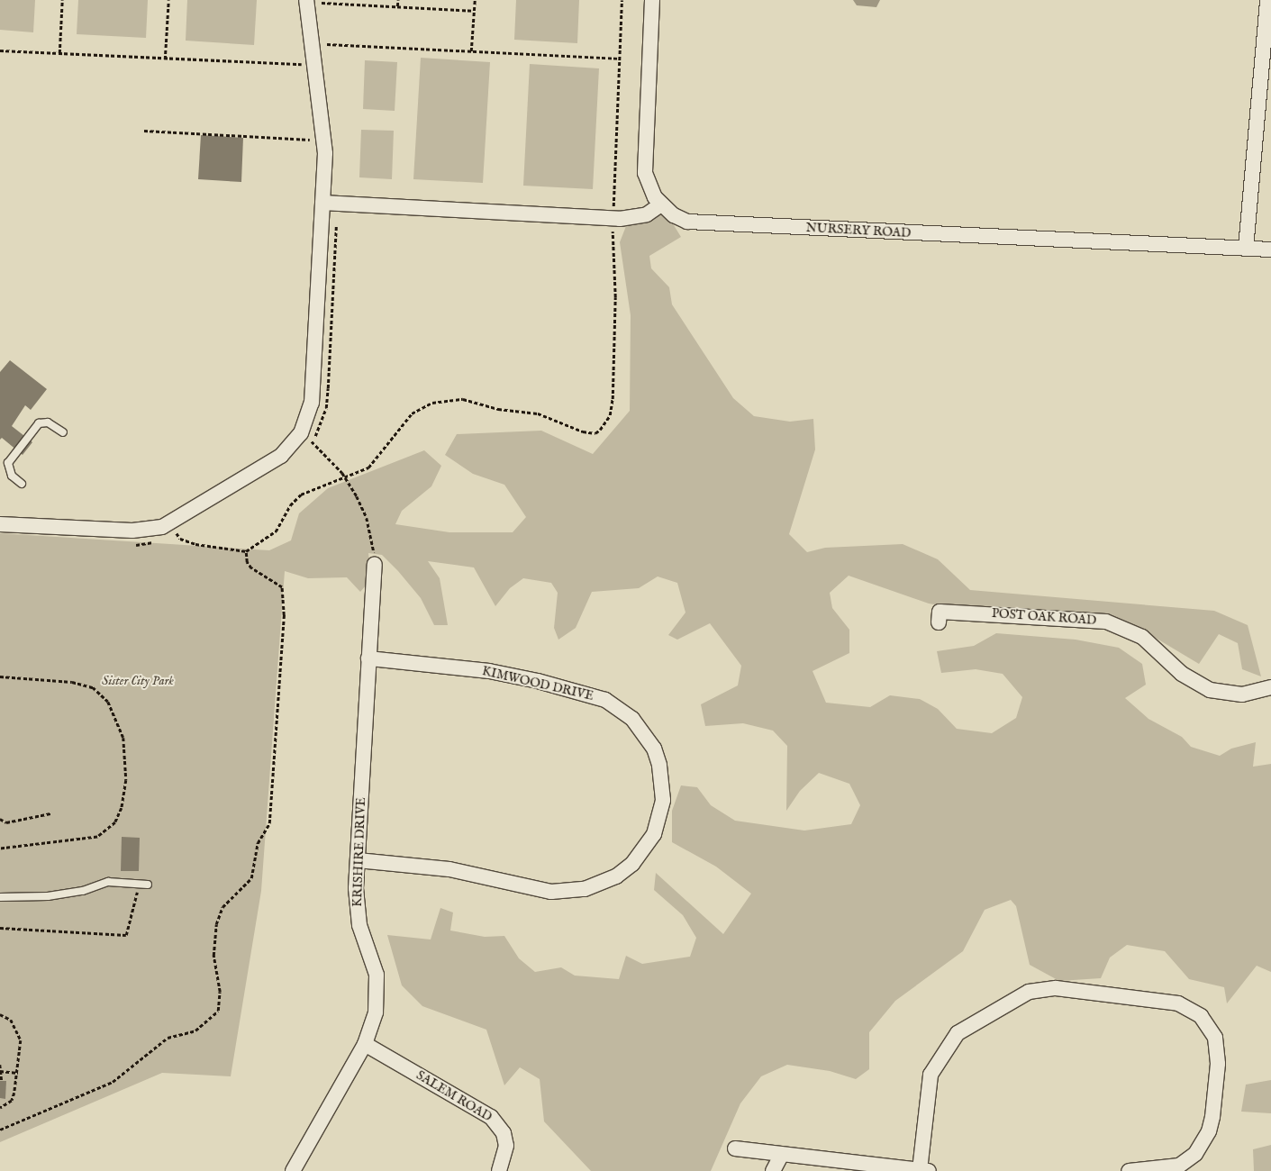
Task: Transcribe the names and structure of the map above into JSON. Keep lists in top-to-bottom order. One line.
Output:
{"streets":{"street":["NURSERY ROAD","POST OAK ROAD","KIMWOOD DRIVE","KRISHIRE DRIVE","SALEM ROAD"]},"crossings":[["KIMWOOD DRIVE","KRISHIRE DRIVE"],["KRISHIRE DRIVE","SALEM ROAD"]],"parks":["Sister City Park"]}
